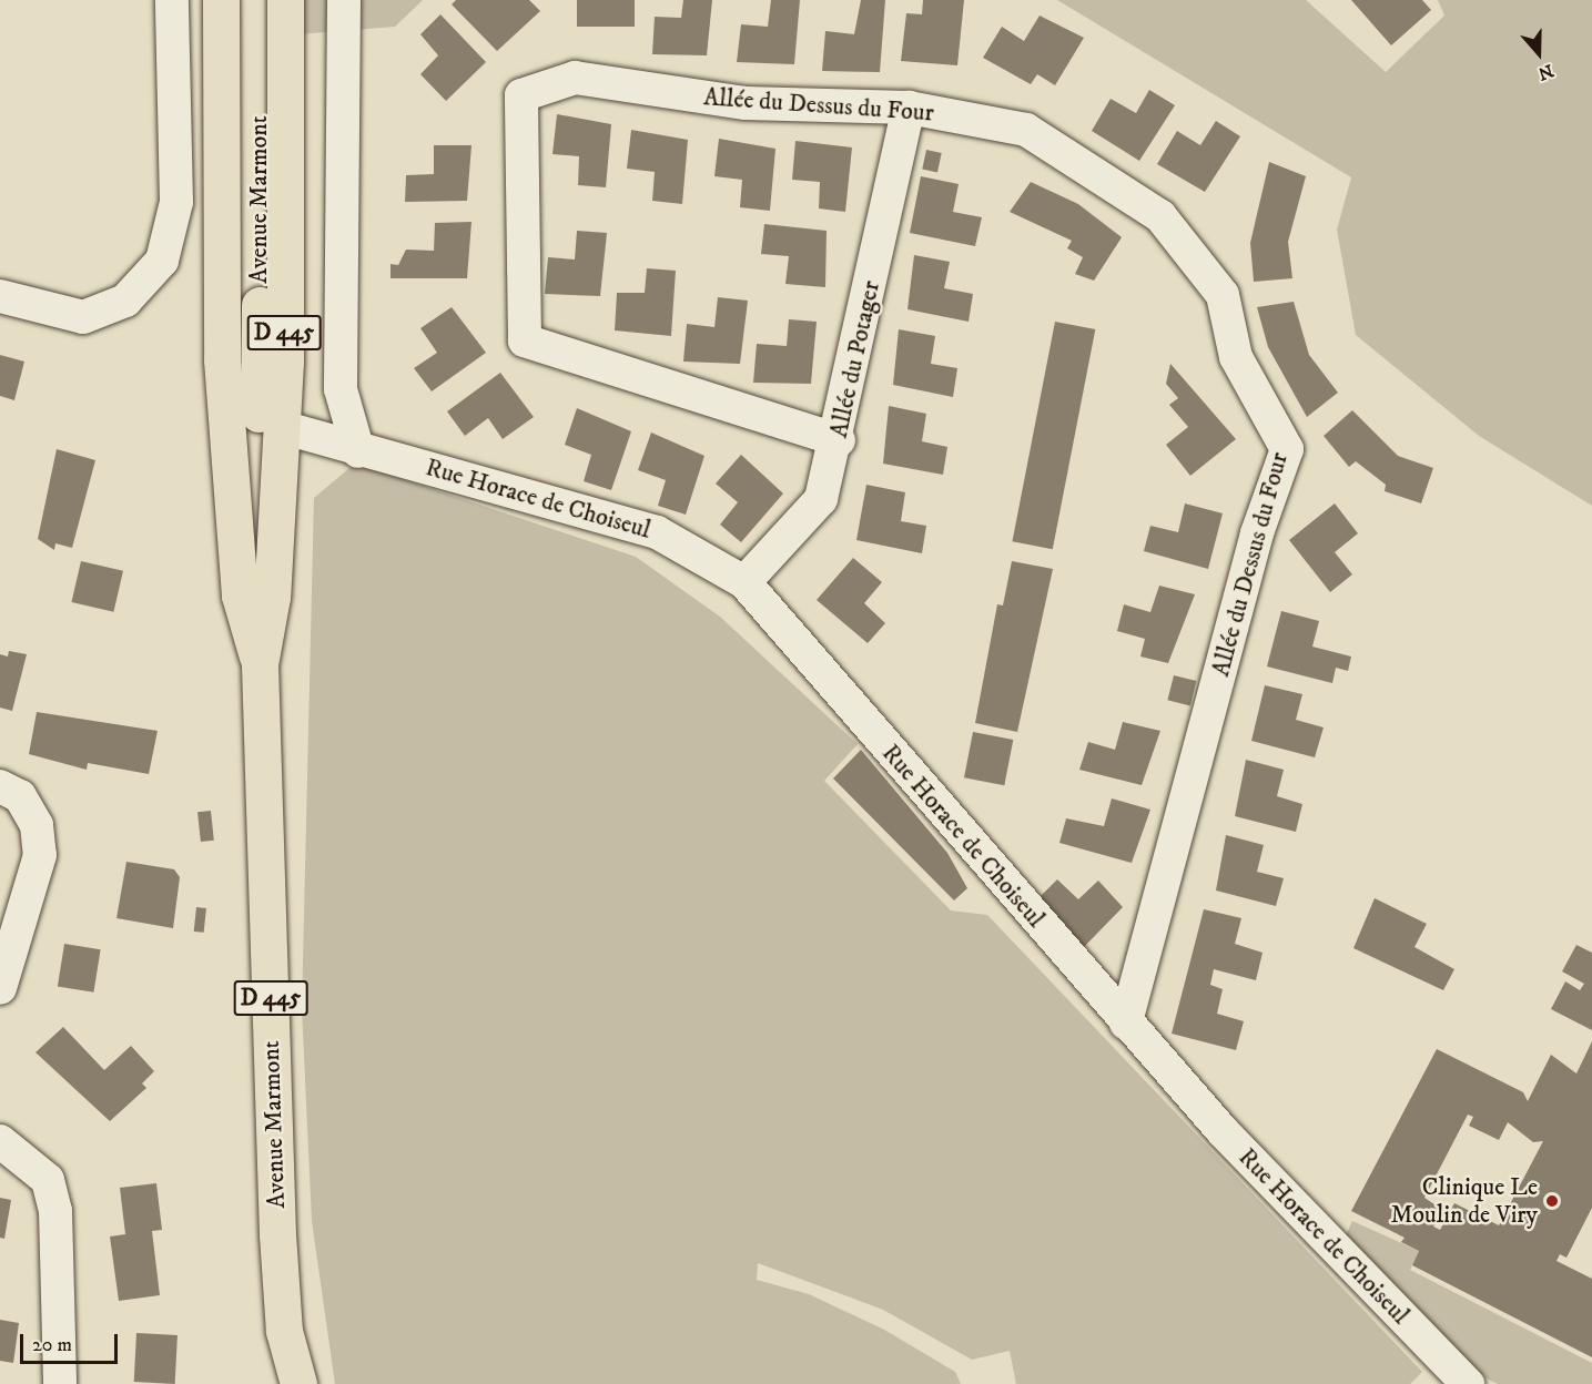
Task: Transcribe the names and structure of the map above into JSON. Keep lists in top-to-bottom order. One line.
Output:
{"streets":{"main road":["Avenue Marmont","D 445"],"street":["Allée du Dessus du Four","Allée du Potager","Rue Horace de Choiseul"]},"crossings":[["Allée du Dessus du Four","Allée du Potager"],["Allée du Dessus du Four","Rue Horace de Choiseul"],["Avenue Marmont","Rue Horace de Choiseul"],["Allée du Potager","Rue Horace de Choiseul"]],"places":["Clinique Le Moulin de Viry"],"scale_bar":"20 m","north":"bottom"}
